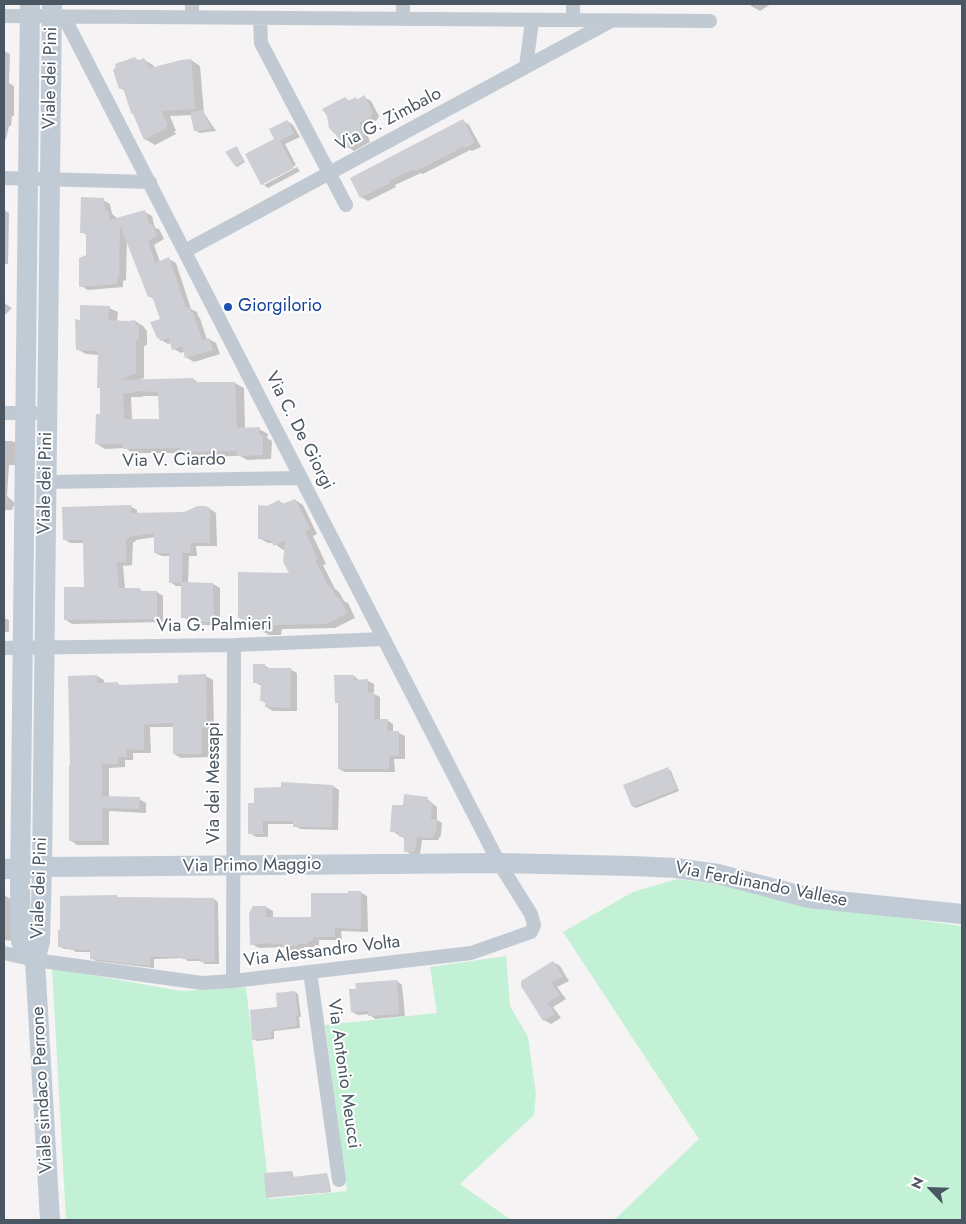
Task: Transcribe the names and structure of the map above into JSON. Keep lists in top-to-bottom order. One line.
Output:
{"streets":{"street":["Viale dei Pini","Via G. Zimbalo","Via C. De Giorgi","Via V. Ciardo","Via G. Palmieri","Via dei Messapi","Via Primo Maggio","Via Ferdinando Vallese","Via Alessandro Volta","Via Antonio Meucci","Viale sindaco Perrone"]},"crossings":[["Viale dei Pini","Via C. De Giorgi"],["Viale dei Pini","Via V. Ciardo"],["Viale dei Pini","Via G. Palmieri"],["Viale dei Pini","Via Primo Maggio"],["Viale dei Pini","Via Alessandro Volta"],["Viale dei Pini","Viale sindaco Perrone"],["Via G. Zimbalo","Via C. De Giorgi"],["Via C. De Giorgi","Via V. Ciardo"],["Via C. De Giorgi","Via G. Palmieri"],["Via C. De Giorgi","Via Primo Maggio"],["Via C. De Giorgi","Via Ferdinando Vallese"],["Via C. De Giorgi","Via Alessandro Volta"],["Via G. Palmieri","Via dei Messapi"],["Via dei Messapi","Via Primo Maggio"],["Via dei Messapi","Via Alessandro Volta"],["Via Primo Maggio","Via Ferdinando Vallese"],["Via Primo Maggio","Via Alessandro Volta"],["Via Ferdinando Vallese","Via Alessandro Volta"],["Via Alessandro Volta","Via Antonio Meucci"],["Via Alessandro Volta","Viale sindaco Perrone"]],"places":["Giorgilorio"],"north":"top left"}
